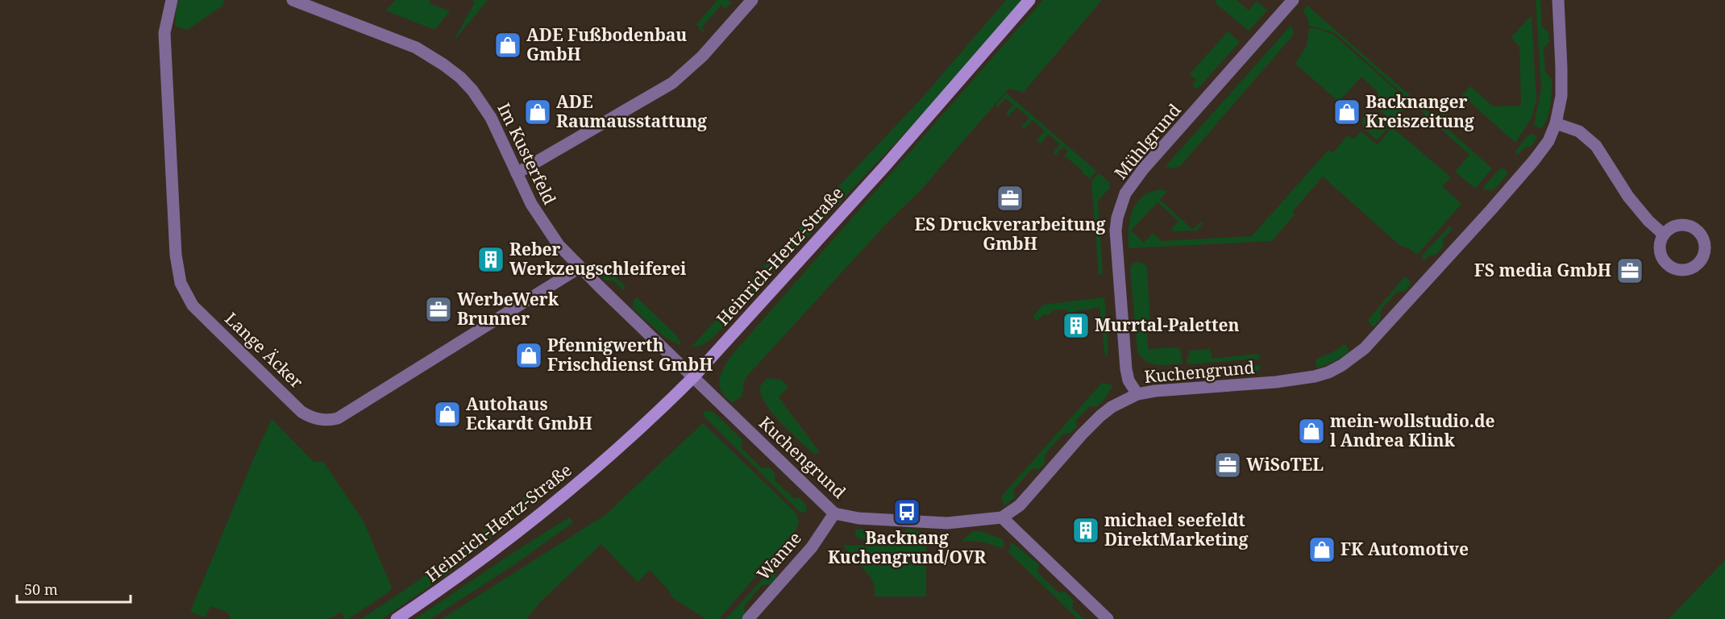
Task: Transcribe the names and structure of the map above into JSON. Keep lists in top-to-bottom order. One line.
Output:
{"streets":{"main road":["Heinrich-Hertz-Straße"],"street":["Mühlgrund","Im Kusterfeld","Lange Äcker","Kuchengrund","Wanne"]},"crossings":[["Mühlgrund","Kuchengrund"],["Im Kusterfeld","Heinrich-Hertz-Straße"],["Im Kusterfeld","Lange Äcker"],["Im Kusterfeld","Kuchengrund"],["Heinrich-Hertz-Straße","Kuchengrund"],["Kuchengrund","Wanne"]],"places":{"shop":["ADE Fußbodenbau GmbH","ADE Raumausstattung","Backnanger Kreiszeitung","Pfennigwerth Frischdienst GmbH","Autohaus Eckardt GmbH","mein-wollstudio.de l Andrea Klink","FK Automotive"],"office":["ES Druckverarbeitung GmbH","FS media GmbH","WerbeWerk Brunner","WiSoTEL"],"building":["Reber Werkzeugschleiferei","Murrtal-Paletten","michael seefeldt DirektMarketing"],"bus stop":["Backnang Kuchengrund/OVR"]},"scale_bar":"50 m"}
